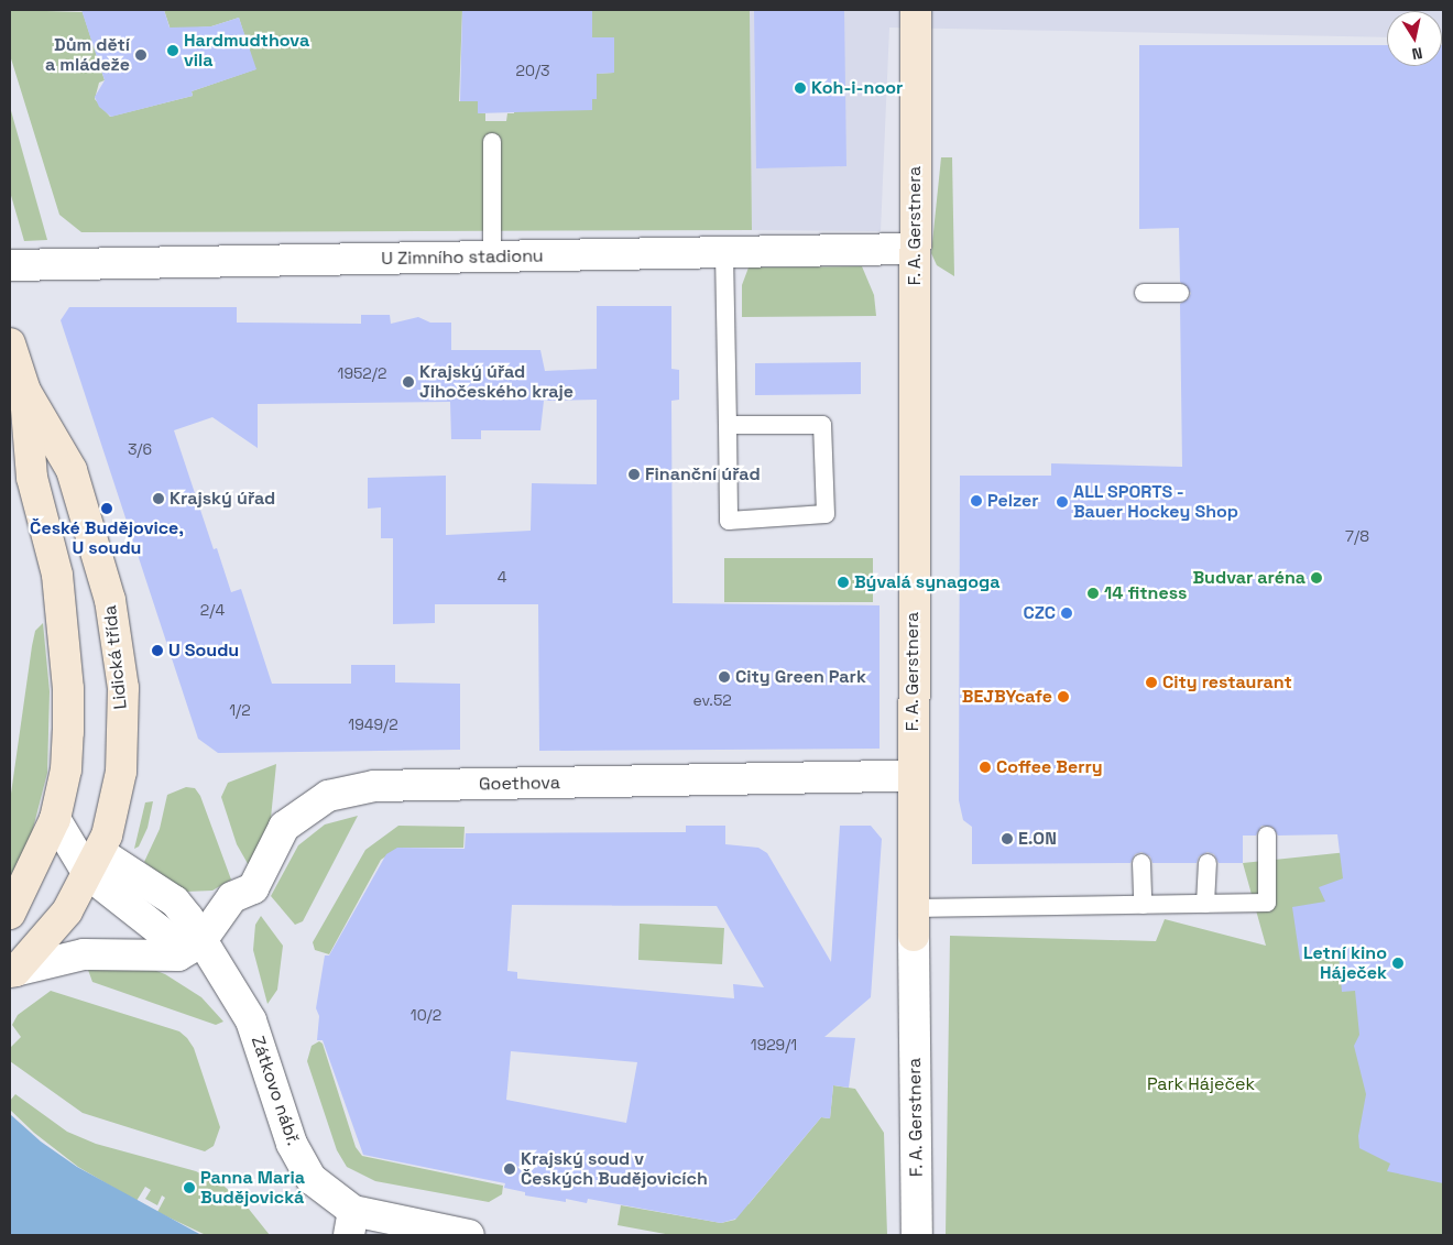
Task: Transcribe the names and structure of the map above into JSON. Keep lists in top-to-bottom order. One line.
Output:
{"streets":{"street":["F. A. Gerstnera","U Zimního stadionu","Lidická třída","Goethova","Zátkovo nábř."]},"crossings":[["F. A. Gerstnera","U Zimního stadionu"],["F. A. Gerstnera","Goethova"],["Goethova","Zátkovo nábř."]],"parks":["Park Háječek"],"places":["Hardmudthova vila","Dům dětí a mládeže","Koh-i-noor","Krajský úřad Jihočeského kraje","Finanční úřad","Krajský úřad","Pelzer","ALL SPORTS - Bauer Hockey Shop","České Budějovice, U soudu","Budvar aréna","Bývalá synagoga","14 fitness","CZC","U Soudu","City Green Park","City restaurant","BEJBYcafe","Coffee Berry","E.ON","Letní kino Háječek","Krajský soud v Českých Budějovicích","Panna Maria Budějovická"],"house_numbers":["20/3","1952/2","3/6","7/8","4","2/4","ev.52","1/2","1949/2","10/2","1929/1"],"north":"bottom"}
